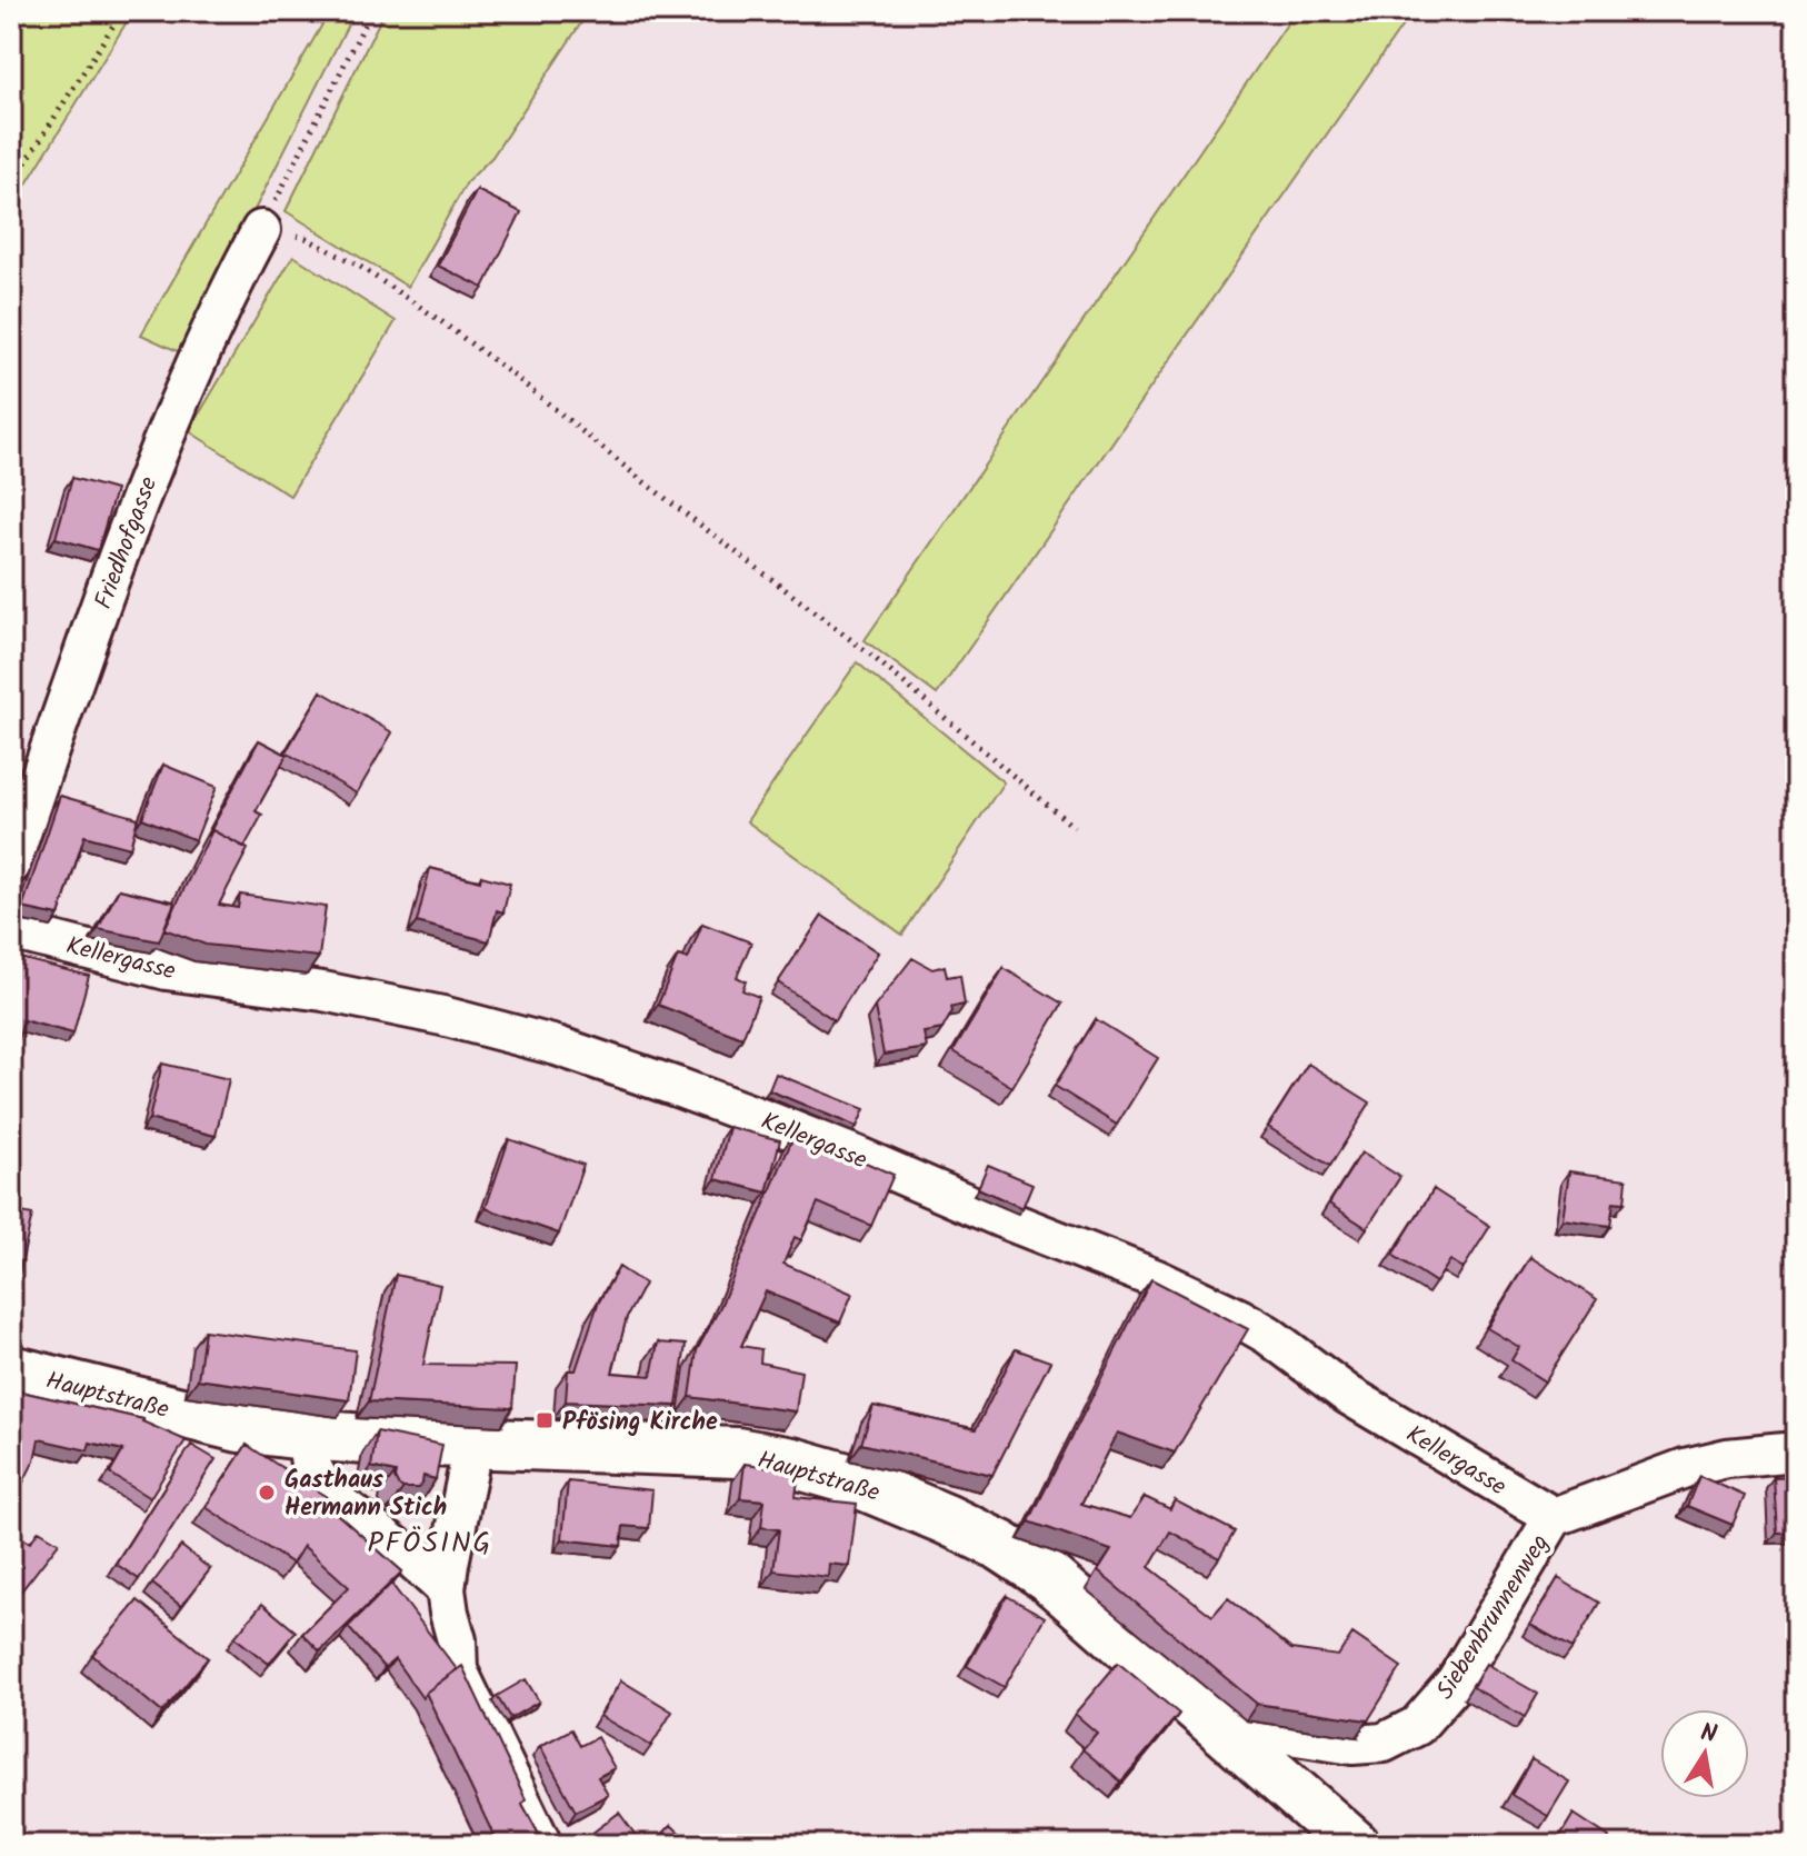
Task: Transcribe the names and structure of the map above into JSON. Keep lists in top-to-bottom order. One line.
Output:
{"streets":{"street":["Friedhofgasse","Kellergasse","Hauptstraße","Siebenbrunnenweg"]},"crossings":[["Kellergasse","Siebenbrunnenweg"],["Hauptstraße","Siebenbrunnenweg"]],"districts":["PFÖSING"],"places":{"transit":["Pfösing Kirche"],"other":["Gasthaus Hermann Stich"]},"north":"top"}
